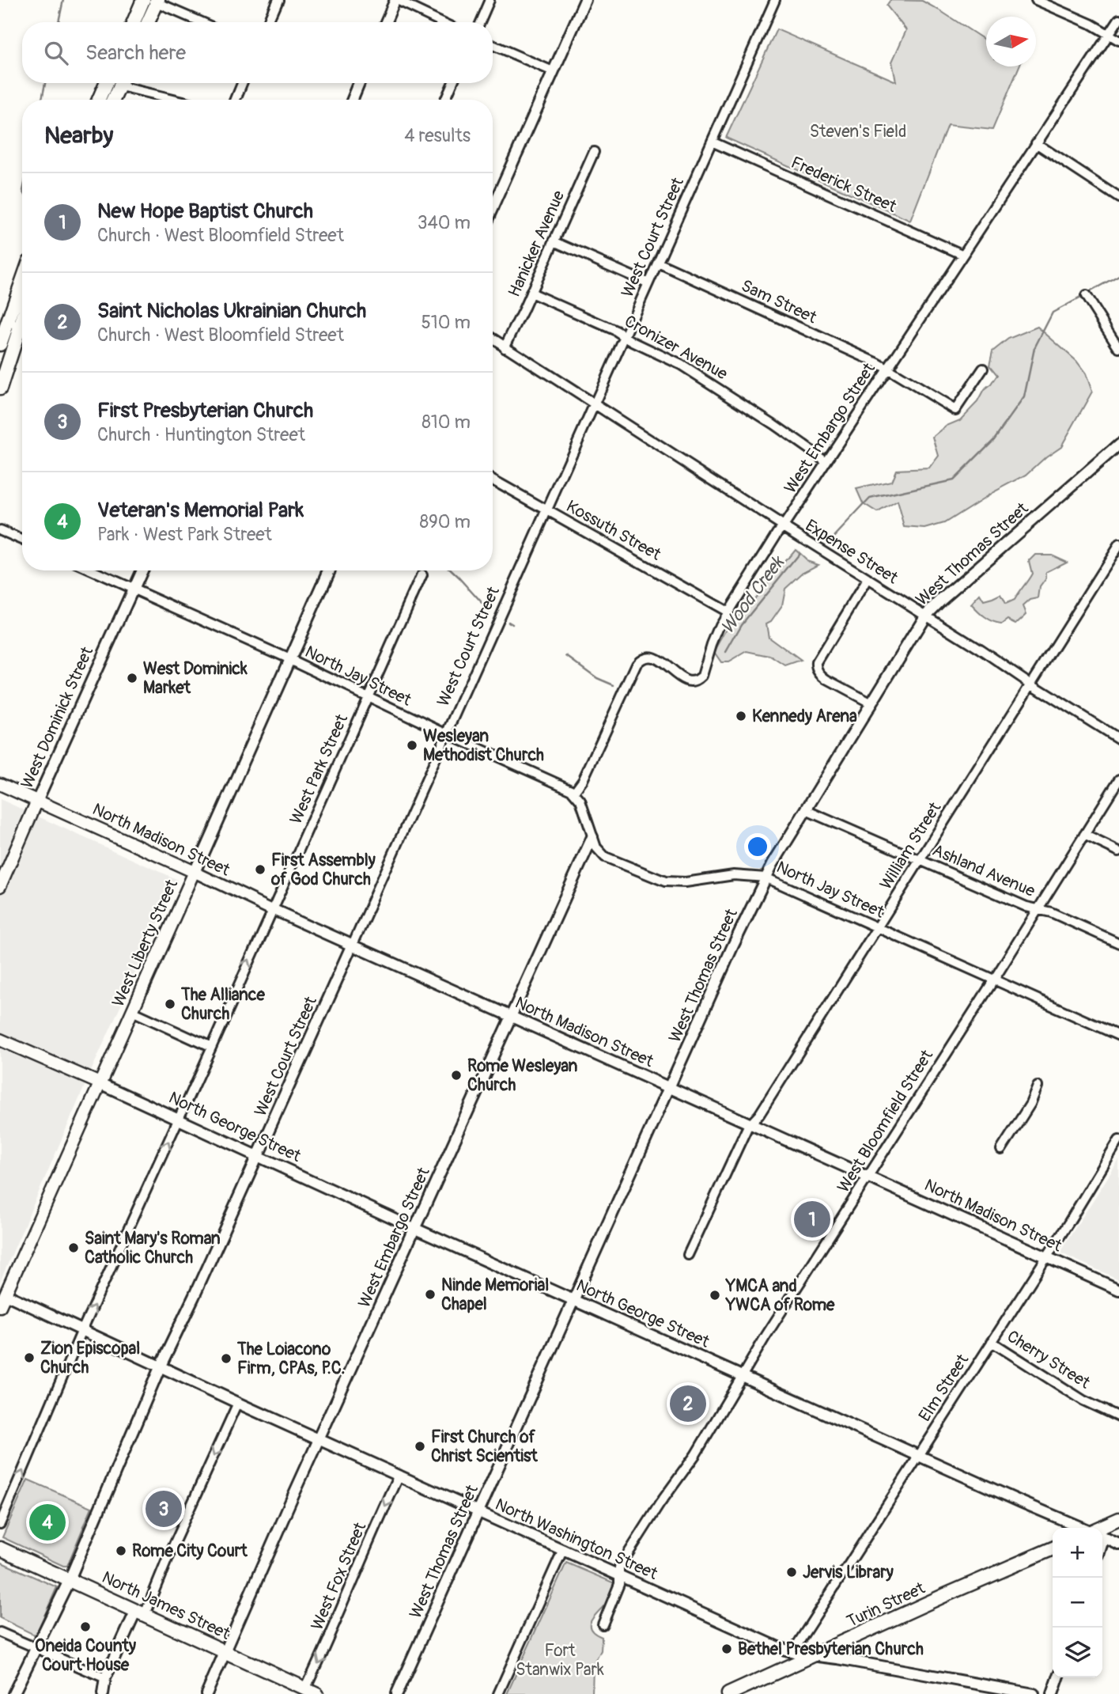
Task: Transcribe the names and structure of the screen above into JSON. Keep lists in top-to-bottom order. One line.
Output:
{"streets":{"main road":["West Dominick Street","North Madison Street","West Liberty Street","North George Street","Turin Street","North James Street"],"street":["Frederick Street","West Court Street","Hanicker Avenue","Sam Street","Cronizer Avenue","West Embargo Street","Kossuth Street","Expense Street","West Thomas Street","North Jay Street","West Park Street","William Street","Ashland Avenue","West Bloomfield Street","Cherry Street","Elm Street","North Washington Street","West Fox Street"]},"crossings":[["Frederick Street","West Court Street"],["Frederick Street","West Embargo Street"],["West Court Street","Sam Street"],["West Court Street","Cronizer Avenue"],["West Court Street","Kossuth Street"],["West Court Street","Expense Street"],["West Court Street","North Jay Street"],["West Court Street","North Madison Street"],["West Court Street","North George Street"],["West Court Street","North Washington Street"],["West Court Street","North James Street"],["Hanicker Avenue","Cronizer Avenue"],["Hanicker Avenue","Expense Street"],["Sam Street","West Embargo Street"],["Cronizer Avenue","West Embargo Street"],["West Embargo Street","Kossuth Street"],["West Embargo Street","Expense Street"],["West Embargo Street","North Jay Street"],["West Embargo Street","North Madison Street"],["West Embargo Street","North George Street"],["West Embargo Street","North Washington Street"],["West Embargo Street","North James Street"],["Expense Street","West Thomas Street"],["Expense Street","William Street"],["West Thomas Street","North Jay Street"],["West Thomas Street","North Madison Street"],["West Thomas Street","Ashland Avenue"],["West Thomas Street","North George Street"],["West Thomas Street","North Washington Street"],["North Jay Street","West Dominick Street"],["North Jay Street","West Park Street"],["North Jay Street","William Street"],["North Jay Street","West Liberty Street"],["North Jay Street","West Bloomfield Street"],["West Dominick Street","North Madison Street"],["West Park Street","North Madison Street"],["West Park Street","North George Street"],["West Park Street","North Washington Street"],["North Madison Street","William Street"],["North Madison Street","West Liberty Street"],["North Madison Street","West Bloomfield Street"],["North Madison Street","Elm Street"],["William Street","Ashland Avenue"],["Ashland Avenue","West Bloomfield Street"],["West Liberty Street","North George Street"],["West Liberty Street","North Washington Street"],["West Bloomfield Street","North George Street"],["West Bloomfield Street","North Washington Street"],["North George Street","Elm Street"],["Cherry Street","Elm Street"],["Elm Street","North Washington Street"],["North Washington Street","West Fox Street"],["North Washington Street","Turin Street"],["West Fox Street","North James Street"]],"one_way":["West Park Street","West Fox Street"],"water":["Wood Creek"],"parks":["Steven's Field","Fort Stanwix Park"],"places":["West Dominick Market","Kennedy Arena","Wesleyan Methodist Church","First Assembly of God Church","The Alliance Church","Rome Wesleyan Church","Saint Mary's Roman Catholic Church","Ninde Memorial Chapel","YMCA and YWCA of Rome","Zion Episcopal Church","The Loiacono Firm, CPAs, P.C.","First Church of Christ Scientist","Rome City Court","Jervis Library","Oneida County Court House","Bethel Presbyterian Church"],"north":"right","page":{"search":"Search here","heading":["Nearby","4 results"],"list":[{"mark":"1","name":"New Hope Baptist Church","note":"Church · West Bloomfield Street","value":"340 m"},{"mark":"2","name":"Saint Nicholas Ukrainian Church","note":"Church · West Bloomfield Street","value":"510 m"},{"mark":"3","name":"First Presbyterian Church","note":"Church · Huntington Street","value":"810 m"},{"mark":"4","name":"Veteran's Memorial Park","note":"Park · West Park Street","value":"890 m"}],"pins":["1","2","3","4"],"map_buttons":["+","−"]}}
